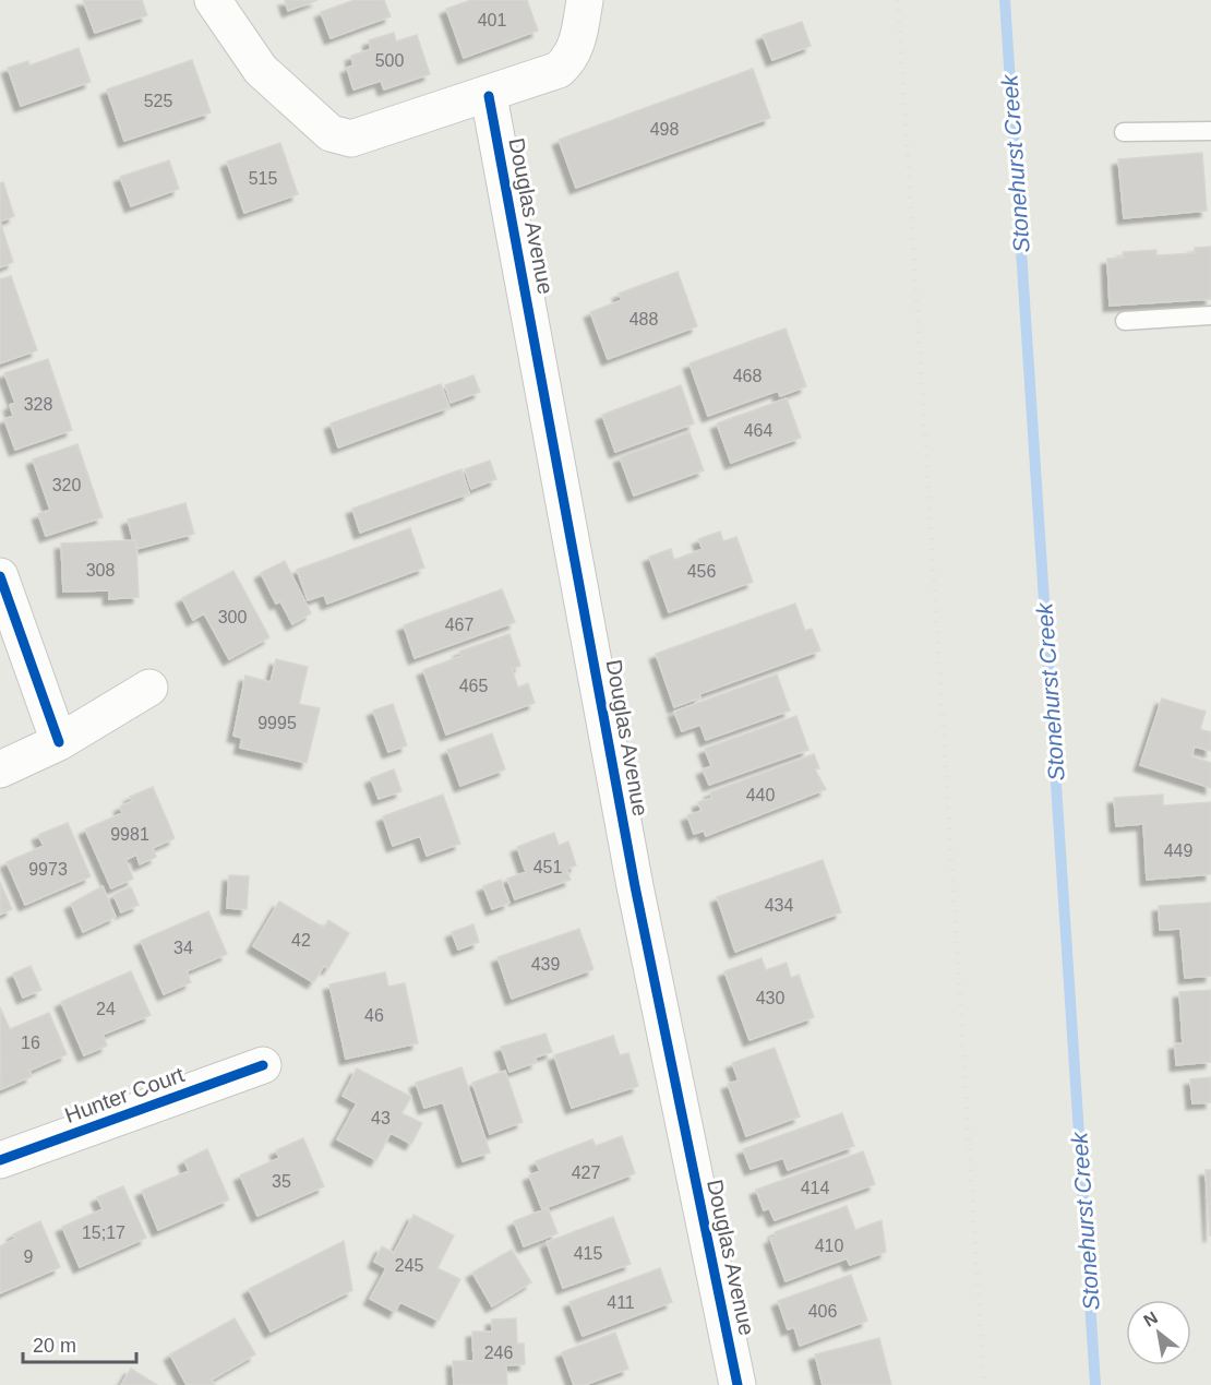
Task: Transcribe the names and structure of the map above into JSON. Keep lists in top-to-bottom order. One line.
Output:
{"streets":{"street":["Douglas Avenue","Hunter Court"]},"water":["Stonehurst Creek"],"house_numbers":["401","500","525","498","515","488","468","328","464","320","308","456","300","467","465","9995","440","9981","449","451","9973","434","42","34","439","430","24","46","16","43","427","35","414","15;17","410","415","9","245","411","406","246"],"scale_bar":"20 m","north":"top left"}
